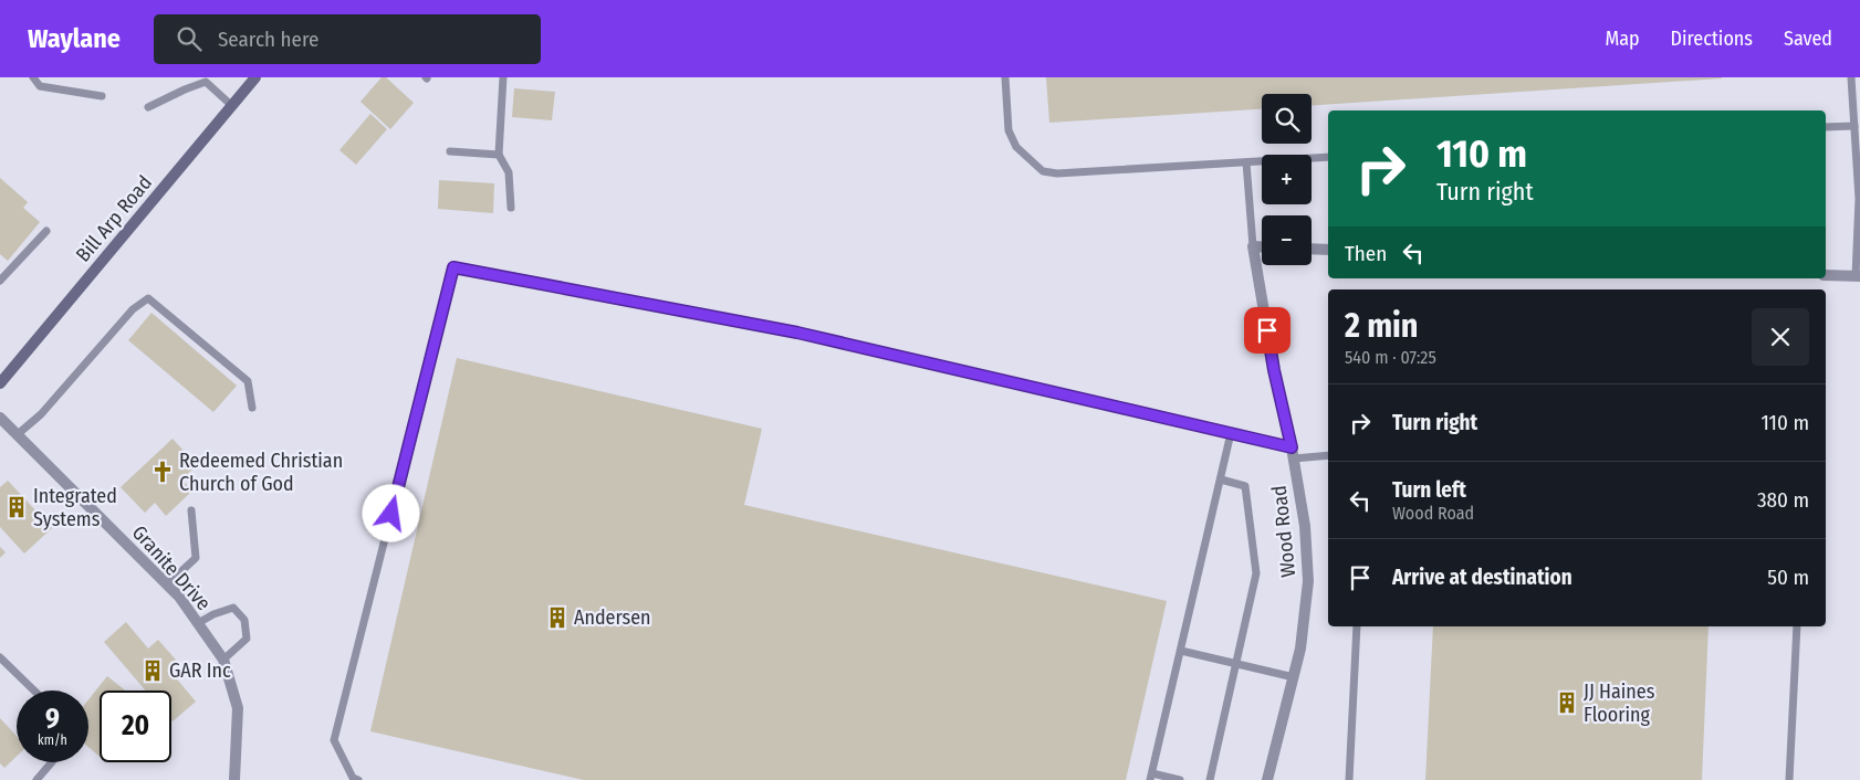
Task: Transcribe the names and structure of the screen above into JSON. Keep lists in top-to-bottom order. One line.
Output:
{"streets":{"main road":["Bill Arp Road"],"street":["Wood Road","Granite Drive"]},"places":{"church":["Redeemed Christian Church of God"],"building":["Integrated Systems","Andersen","GAR Inc","JJ Haines Flooring"]},"page":{"header":"Waylane","search":"Search here","nav":["Map","Directions","Saved"],"map_buttons":["+","−"],"turn":["110 m","Turn right"],"then":"Then","heading":["2 min","540 m · 07:25"],"list":[{"name":"Turn right","value":"110 m"},{"name":"Turn left","note":"Wood Road","value":"380 m"},{"name":"Arrive at destination","value":"50 m"}],"speed":"9 km/h","limit":"20"}}
